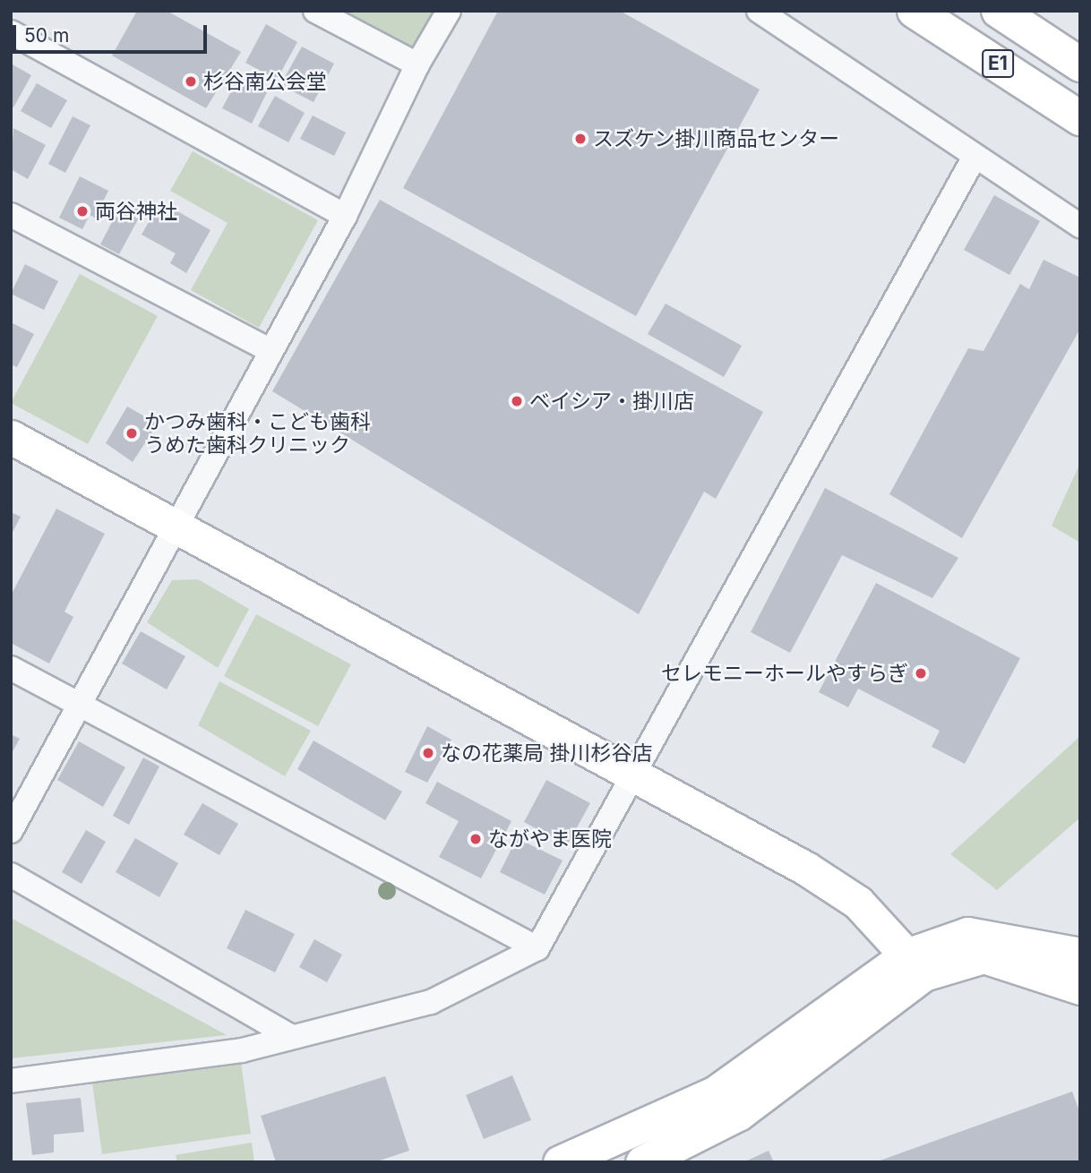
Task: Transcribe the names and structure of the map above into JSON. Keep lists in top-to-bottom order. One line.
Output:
{"streets":{"highway":["E1"]},"places":["杉谷南公会堂","スズケン掛川商品センター","両谷神社","ベイシア・掛川店","かつみ歯科・こども歯科 うめた歯科クリニック","セレモニーホールやすらぎ","なの花薬局 掛川杉谷店","ながやま医院"],"scale_bar":"50 m"}
